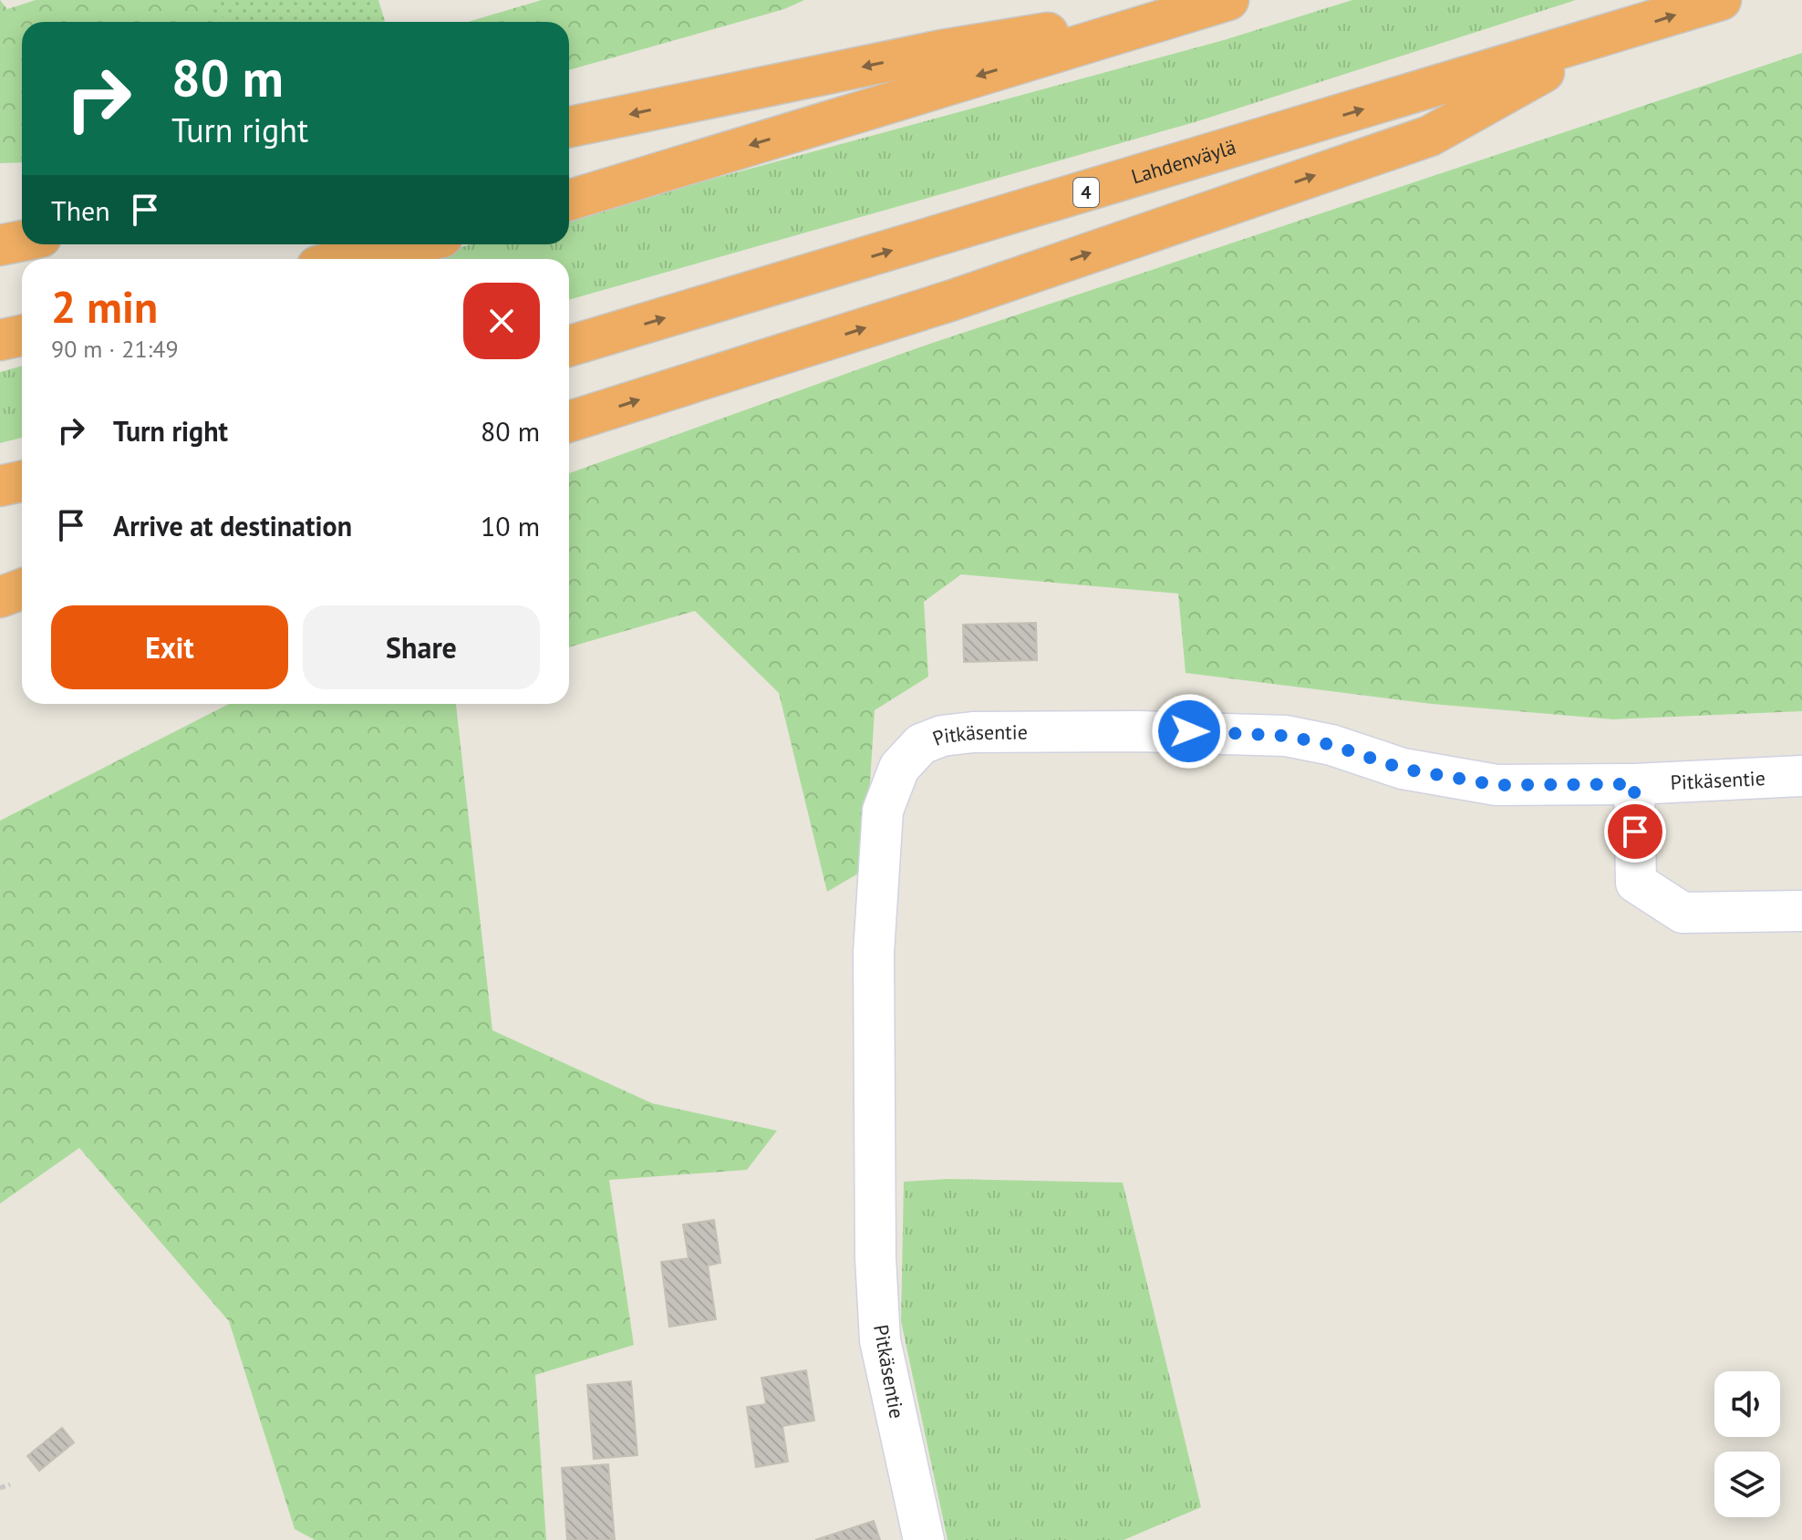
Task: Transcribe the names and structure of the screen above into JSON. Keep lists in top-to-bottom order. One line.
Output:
{"streets":{"highway":["Lahdenväylä","4"],"street":["Pitkäsentie"]},"page":{"turn":["80 m","Turn right"],"then":"Then","heading":["2 min","90 m · 21:49"],"list":[{"name":"Turn right","value":"80 m"},{"name":"Arrive at destination","value":"10 m"}],"buttons":["Exit","Share"]}}
